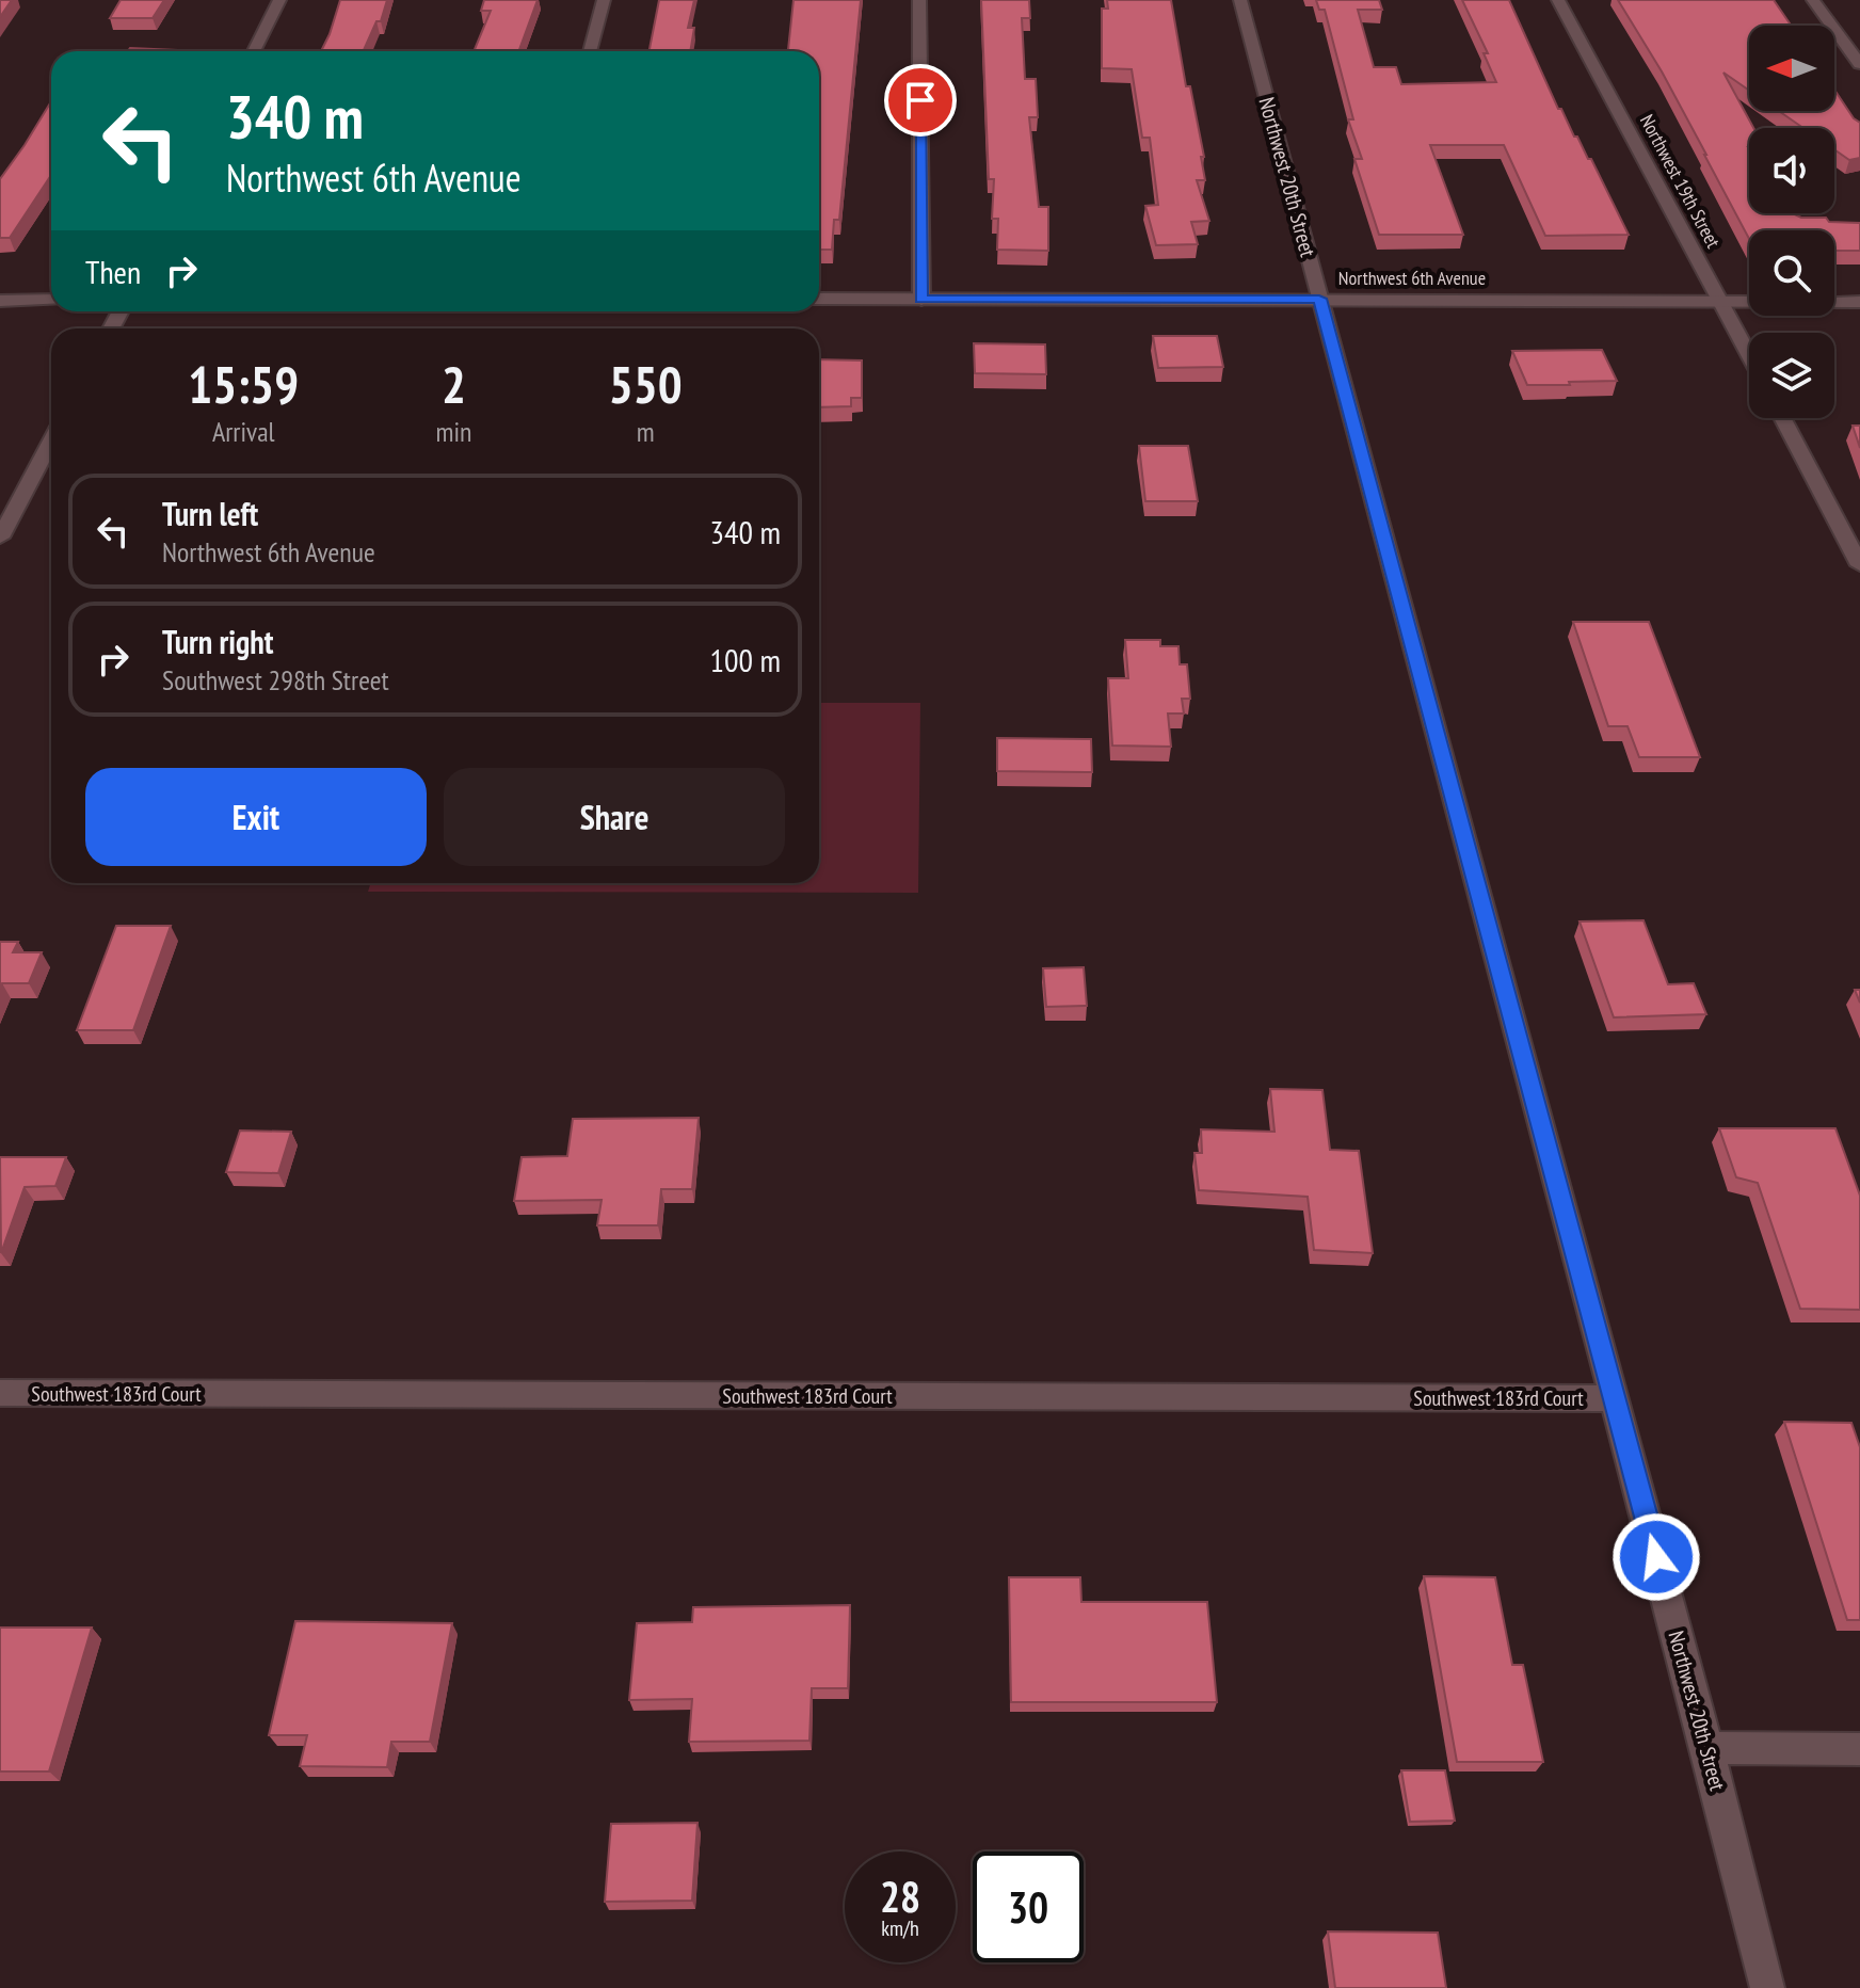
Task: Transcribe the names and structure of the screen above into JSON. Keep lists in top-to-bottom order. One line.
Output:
{"streets":{"street":["Northwest 20th Street","Northwest 19th Street","Northwest 6th Avenue","Southwest 183rd Court"]},"crossings":[["Northwest 20th Street","Northwest 6th Avenue"],["Northwest 20th Street","Southwest 183rd Court"],["Northwest 19th Street","Northwest 6th Avenue"]],"north":"left","page":{"turn":["340 m","Northwest 6th Avenue"],"then":"Then","eta":["15:59","Arrival","2","min","550","m"],"list":[{"name":"Turn left","note":"Northwest 6th Avenue","value":"340 m"},{"name":"Turn right","note":"Southwest 298th Street","value":"100 m"}],"buttons":["Exit","Share"],"speed":"28 km/h","limit":"30"}}
